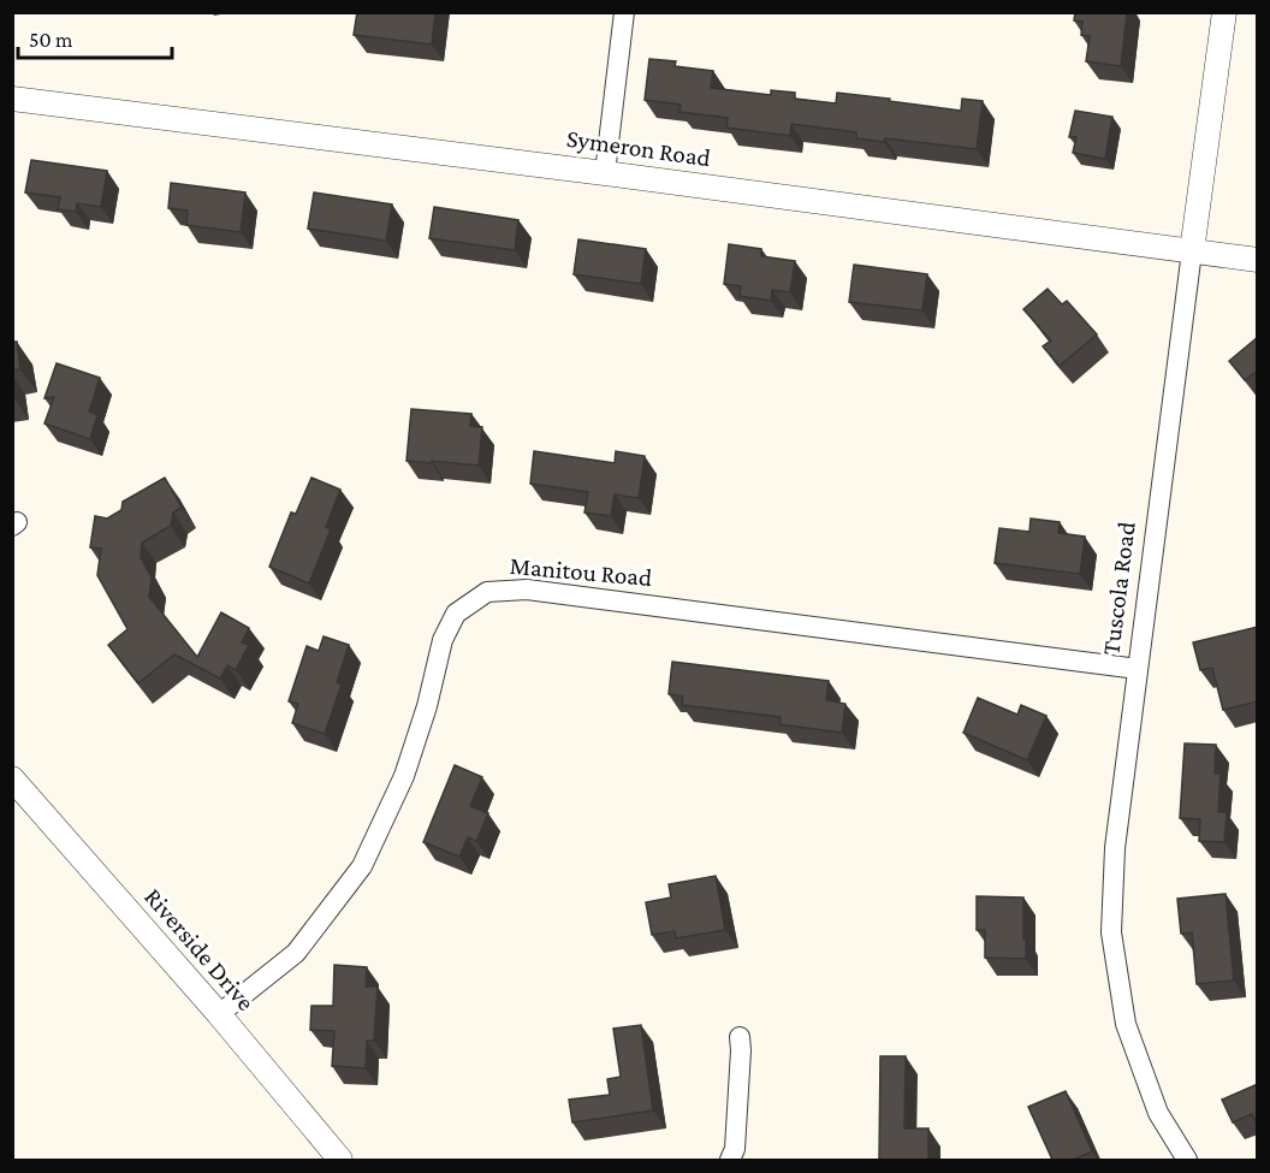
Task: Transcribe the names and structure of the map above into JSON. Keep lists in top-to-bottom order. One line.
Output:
{"streets":{"street":["Symeron Road","Manitou Road","Tuscola Road","Riverside Drive"]},"crossings":[["Symeron Road","Tuscola Road"],["Manitou Road","Tuscola Road"],["Manitou Road","Riverside Drive"]],"scale_bar":"50 m"}
